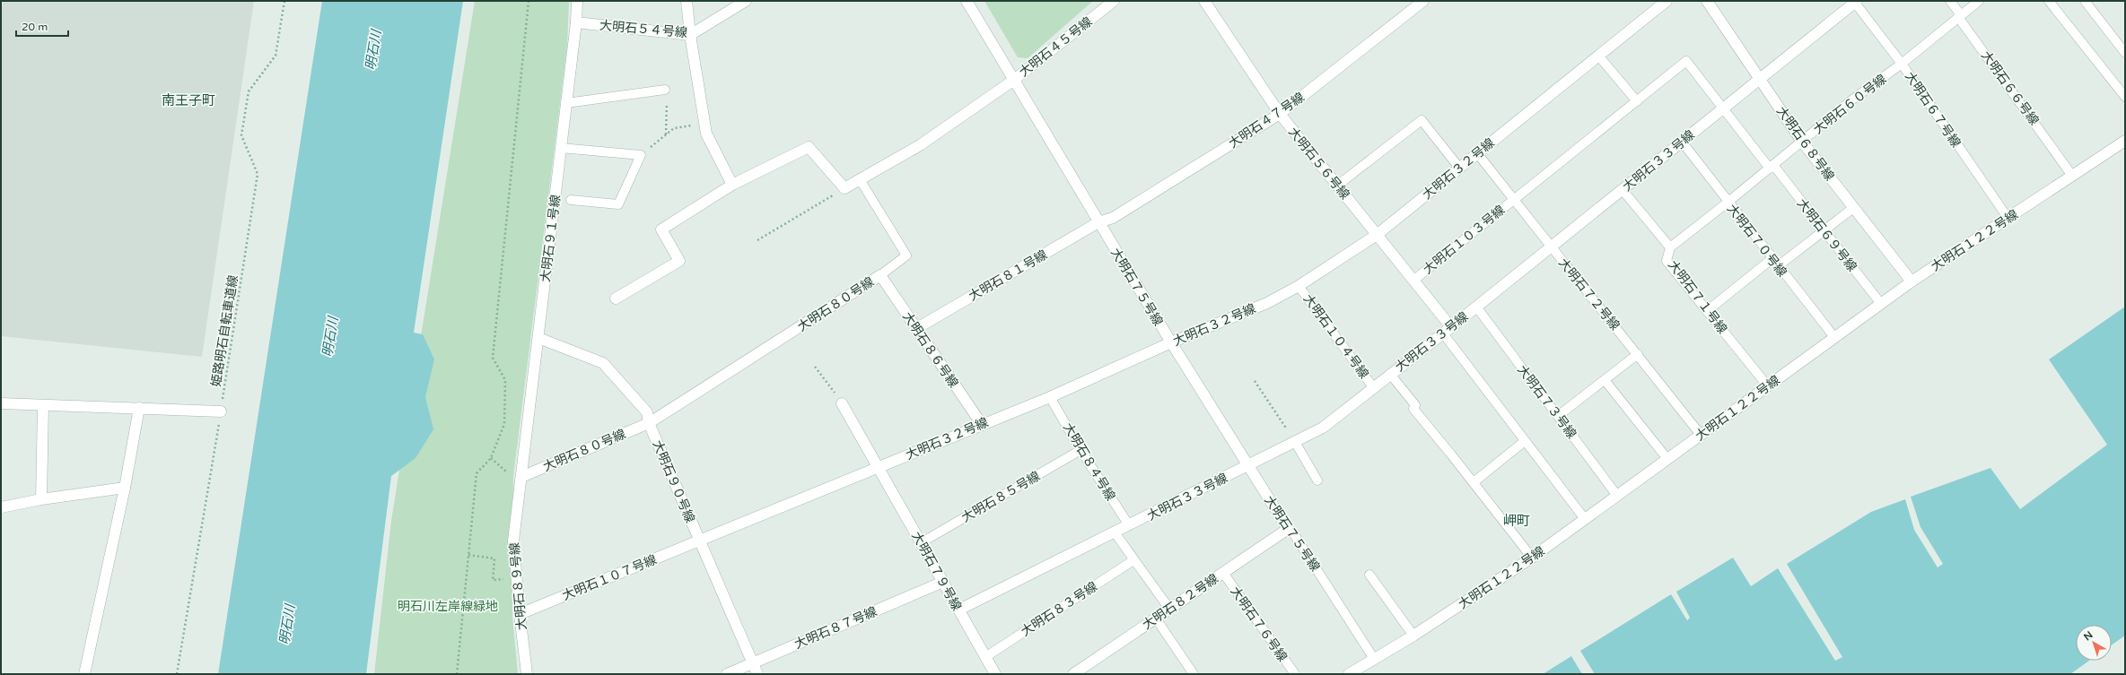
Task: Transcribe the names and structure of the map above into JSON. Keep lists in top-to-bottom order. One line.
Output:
{"streets":{"street":["大明石５４号線","大明石４５号線","大明石４７号線","大明石６８号線","大明石３３号線","大明石５６号線","大明石３２号線","大明石９１号線","大明石１２２号線","大明石８１号線","大明石７５号線","大明石８０号線","大明石８６号線","大明石９０号線","大明石７９号線","大明石１０７号線","大明石８９号線","大明石８２号線","大明石８７号線"],"lane":["大明石６６号線","大明石６０号線","大明石６７号線","大明石６９号線","大明石１０３号線","大明石７０号線","大明石７２号線","大明石７１号線","大明石１０４号線","大明石７３号線","大明石８４号線","大明石８５号線","大明石８３号線","大明石７６号線"],"path":["姫路明石自転車道線"]},"crossings":[["大明石５４号線","大明石９１号線"],["大明石４５号線","大明石７５号線"],["大明石６６号線","大明石６０号線"],["大明石６６号線","大明石１２２号線"],["大明石６０号線","大明石６７号線"],["大明石６０号線","大明石６８号線"],["大明石６０号線","大明石６９号線"],["大明石６０号線","大明石７０号線"],["大明石６０号線","大明石７１号線"],["大明石６７号線","大明石３３号線"],["大明石６７号線","大明石１２２号線"],["大明石４７号線","大明石５６号線"],["大明石４７号線","大明石８１号線"],["大明石４７号線","大明石７５号線"],["大明石６８号線","大明石３３号線"],["大明石６８号線","大明石１２２号線"],["大明石３３号線","大明石５６号線"],["大明石３３号線","大明石６９号線"],["大明石３３号線","大明石７０号線"],["大明石３３号線","大明石７５号線"],["大明石３３号線","大明石７２号線"],["大明石３３号線","大明石７１号線"],["大明石３３号線","大明石１０４号線"],["大明石３３号線","大明石７３号線"],["大明石３３号線","大明石８４号線"],["大明石３３号線","大明石７９号線"],["大明石５６号線","大明石３２号線"],["大明石５６号線","大明石１０３号線"],["大明石３２号線","大明石７５号線"],["大明石３２号線","大明石７２号線"],["大明石３２号線","大明石１０４号線"],["大明石３２号線","大明石８６号線"],["大明石３２号線","大明石８４号線"],["大明石３２号線","大明石９０号線"],["大明石３２号線","大明石７９号線"],["大明石３２号線","大明石１０７号線"],["大明石６９号線","大明石１０３号線"],["大明石６９号線","大明石１２２号線"],["大明石９１号線","大明石８０号線"],["大明石９１号線","大明石９０号線"],["大明石９１号線","大明石８９号線"],["大明石１０３号線","大明石７２号線"],["大明石７０号線","大明石１２２号線"],["大明石１２２号線","大明石７５号線"],["大明石１２２号線","大明石７２号線"],["大明石１２２号線","大明石７１号線"],["大明石１２２号線","大明石７３号線"],["大明石８１号線","大明石７５号線"],["大明石８１号線","大明石８６号線"],["大明石７５号線","大明石８２号線"],["大明石８０号線","大明石８６号線"],["大明石８０号線","大明石９０号線"],["大明石８０号線","大明石８９号線"],["大明石８４号線","大明石８５号線"],["大明石９０号線","大明石１０７号線"],["大明石９０号線","大明石８７号線"],["大明石８５号線","大明石７９号線"],["大明石７９号線","大明石８３号線"],["大明石７９号線","大明石８７号線"],["大明石１０７号線","大明石８９号線"],["大明石８２号線","大明石７６号線"]],"districts":["南王子町","岬町"],"water":["明石川"],"parks":["明石川左岸線緑地"],"scale_bar":"20 m","north":"top left"}
